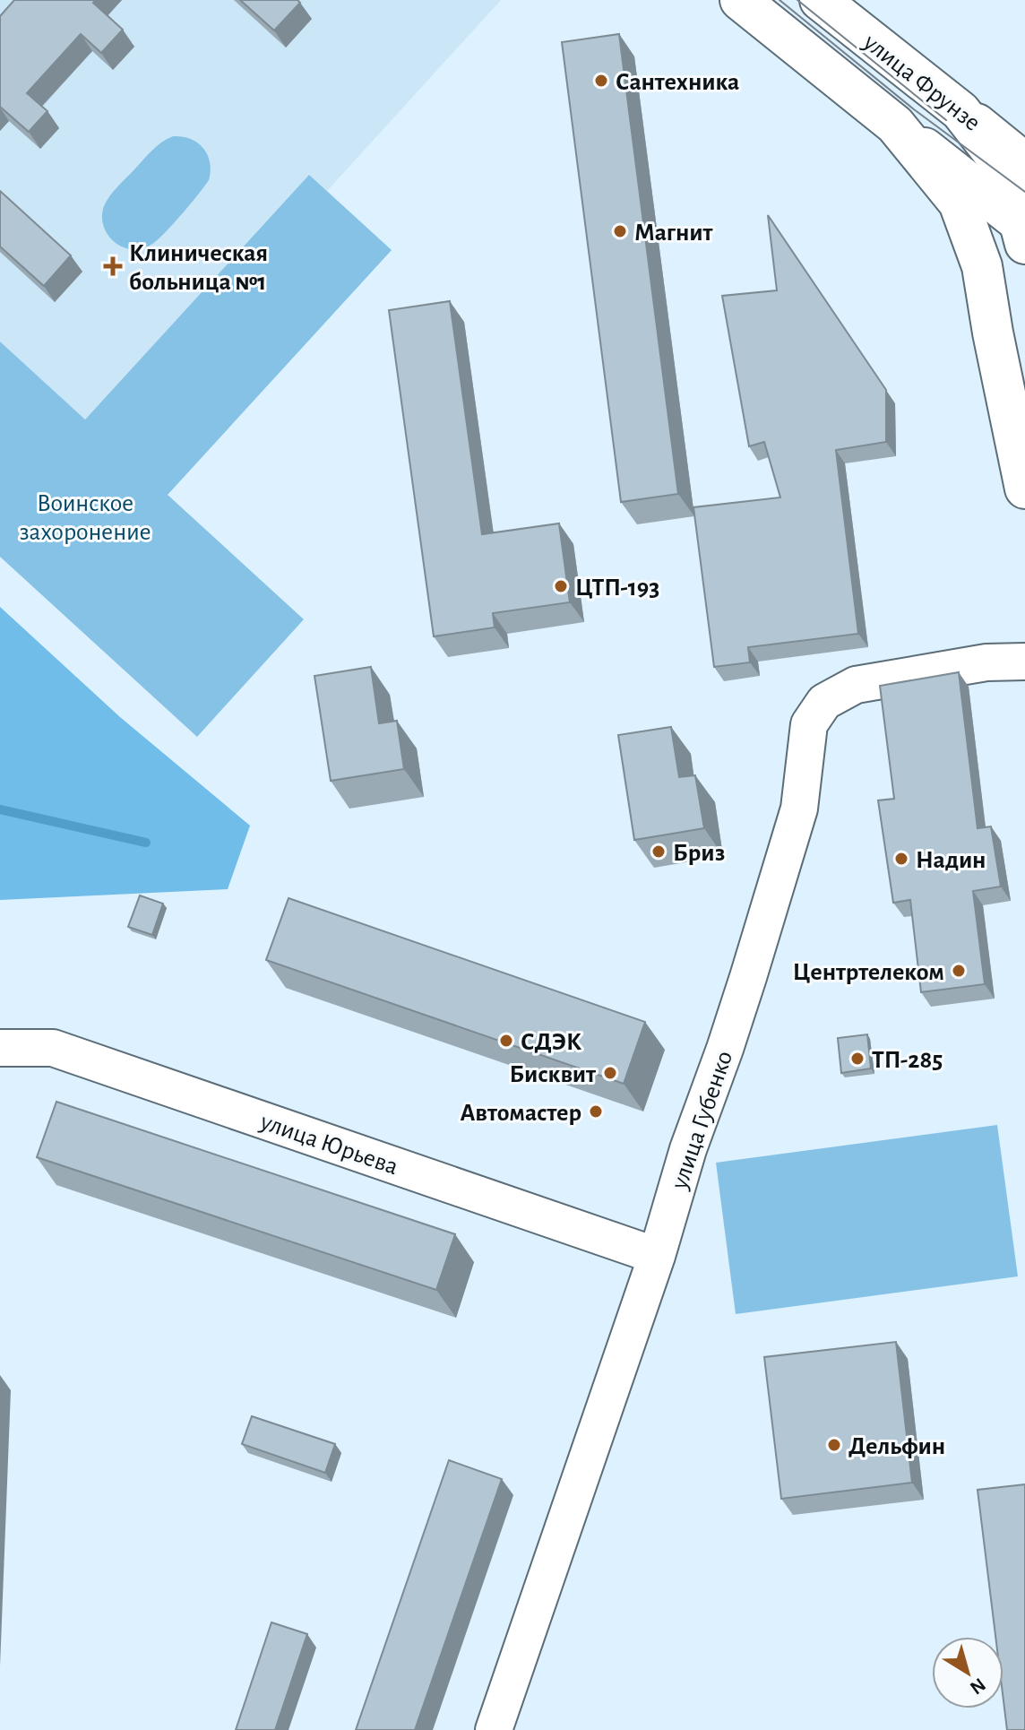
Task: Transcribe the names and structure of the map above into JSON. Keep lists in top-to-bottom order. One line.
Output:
{"streets":{"main road":["улица Фрунзе"],"street":["улица Губенко","улица Юрьева"]},"crossings":[["улица Губенко","улица Юрьева"]],"parks":["Воинское захоронение"],"places":{"other":["Сантехника","Магнит","ЦТП-193","Бриз","Надин","Центртелеком","СДЭК","ТП-285","Бисквит","Автомастер","Дельфин"],"health":["Клиническая больница №1"]},"north":"bottom right"}
